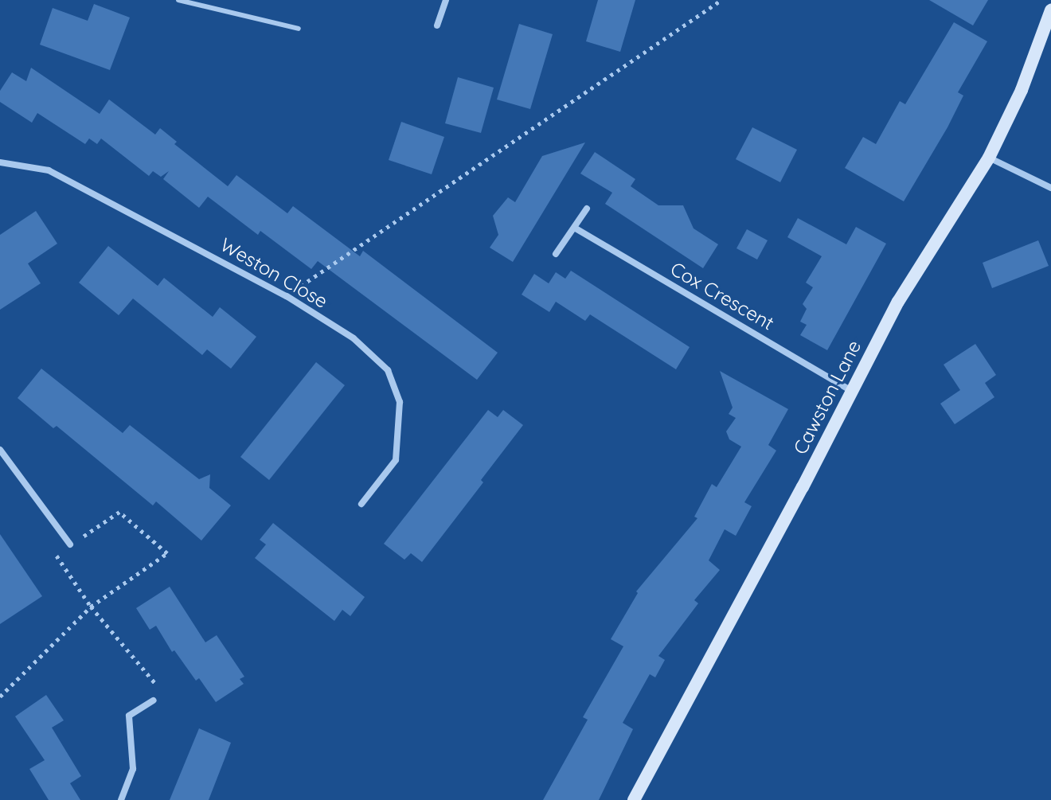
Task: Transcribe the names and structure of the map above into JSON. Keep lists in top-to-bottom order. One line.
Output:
{"streets":{"street":["Weston Close","Cox Crescent","Cawston Lane"]},"crossings":[["Cox Crescent","Cawston Lane"]]}
